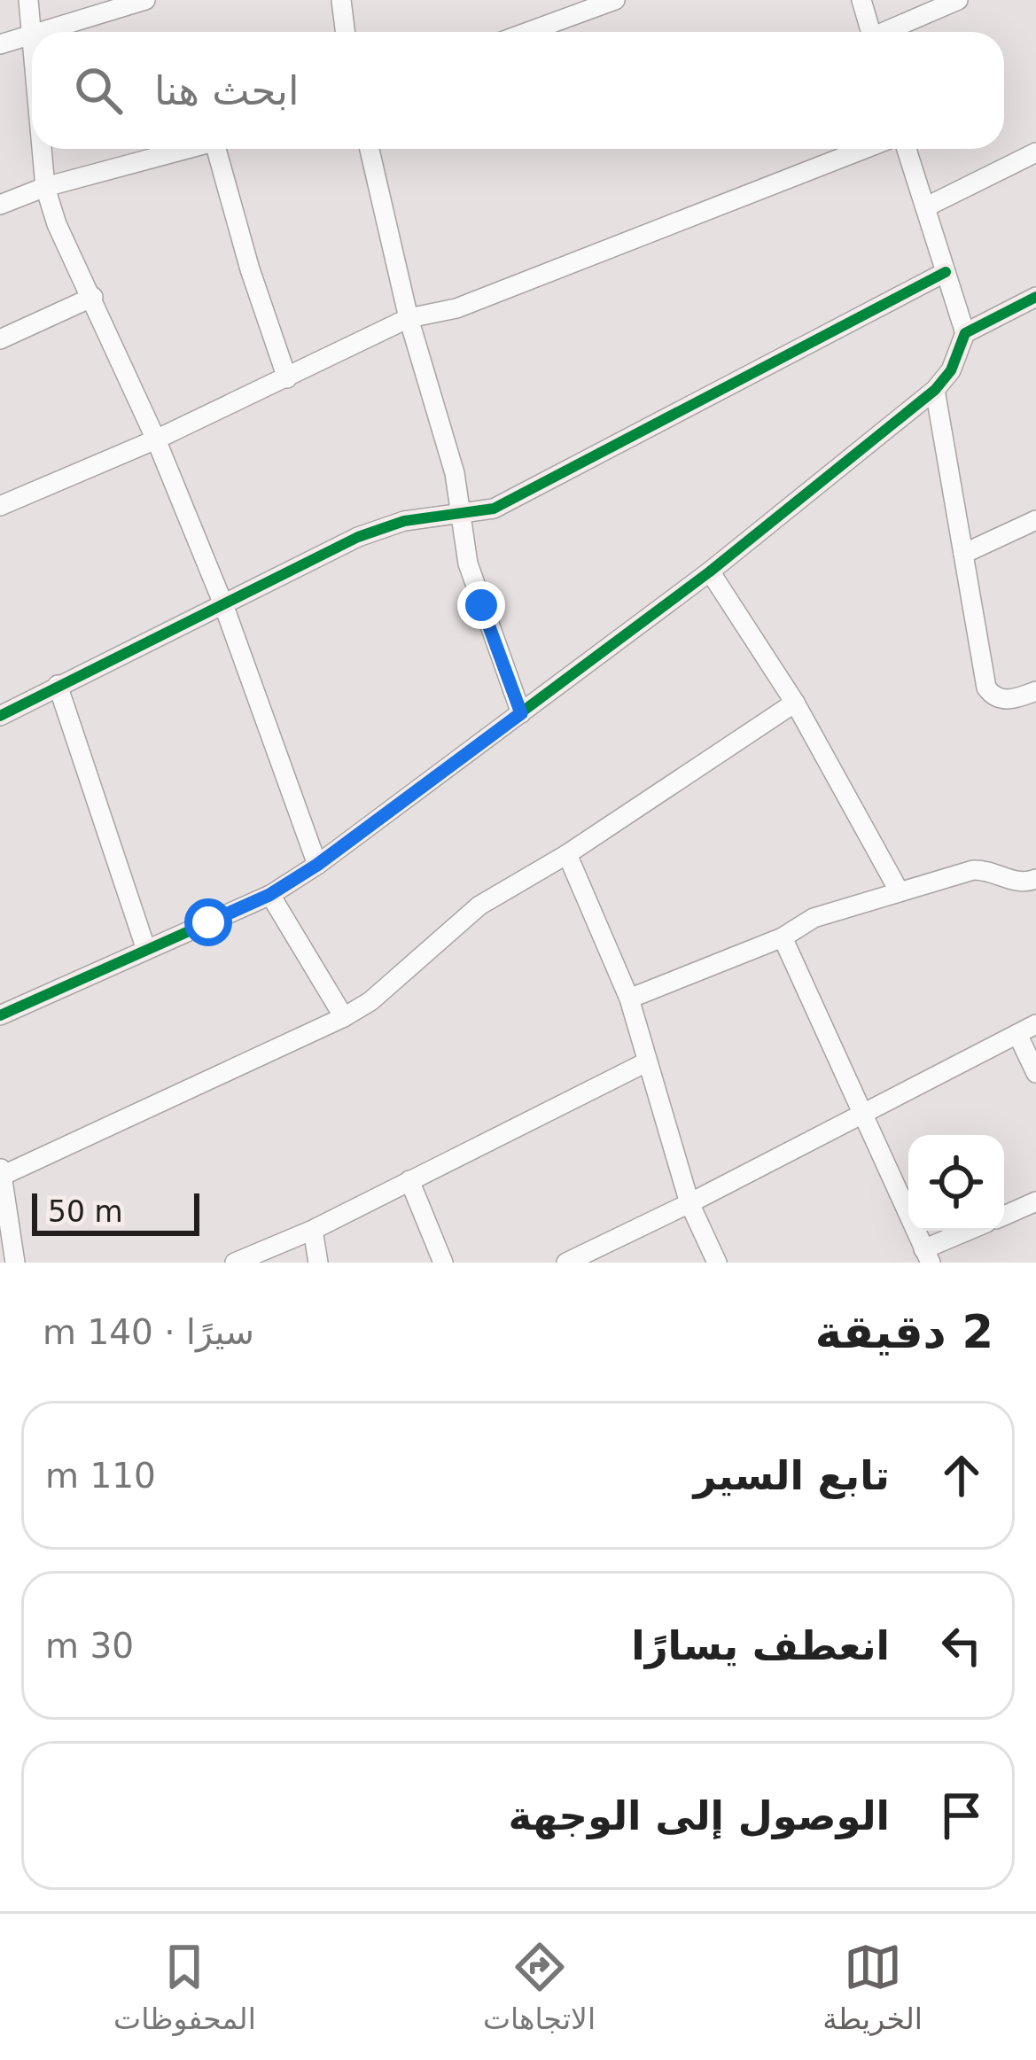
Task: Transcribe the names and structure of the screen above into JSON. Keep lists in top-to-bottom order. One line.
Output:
{"scale_bar":"50 m","page":{"search":"ابحث هنا","scale":"50 m","heading":["2 دقيقة","سيرًا · 140 m"],"list":[["تابع السير","110 m"],["انعطف يسارًا","30 m"],"الوصول إلى الوجهة"],"nav":["الخريطة","الاتجاهات","المحفوظات"]}}
